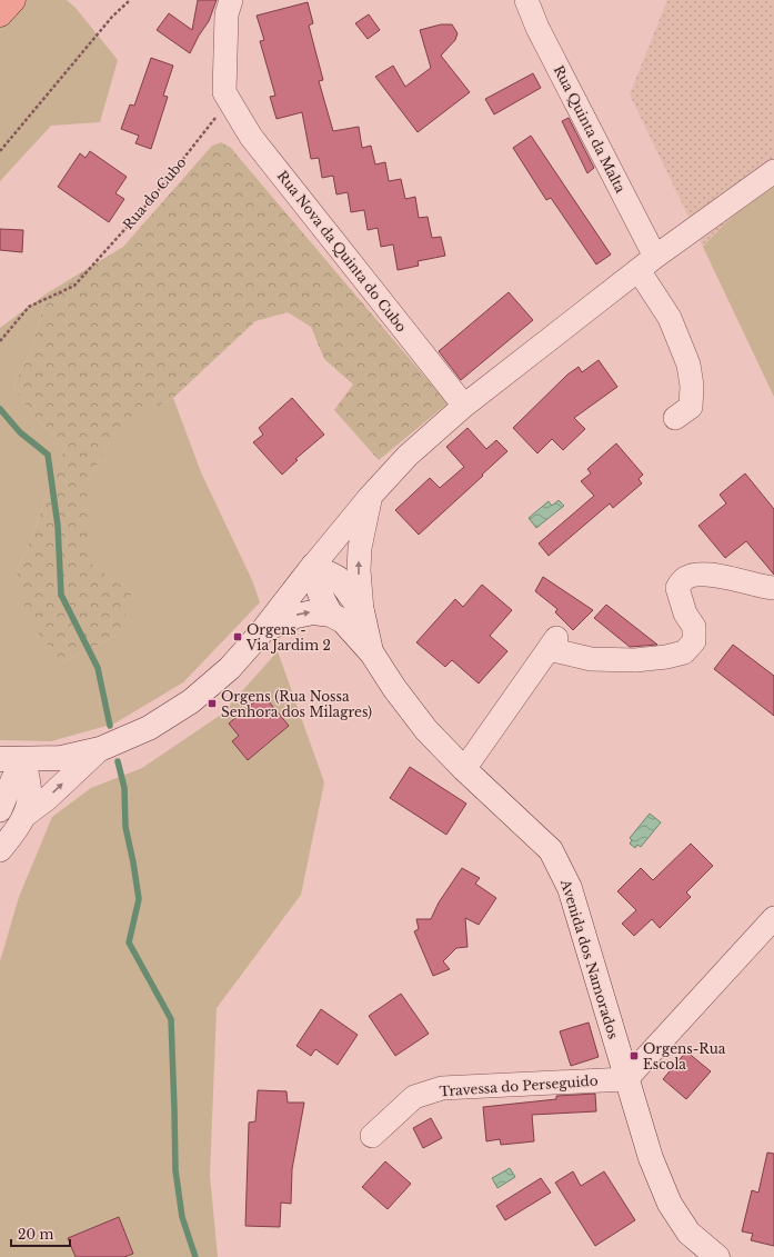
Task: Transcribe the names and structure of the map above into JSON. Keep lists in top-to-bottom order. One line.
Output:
{"streets":{"street":["Rua Quinta da Malta","Rua Nova da Quinta do Cubo","Avenida dos Namorados","Travessa do Perseguido"],"path":["Rua do Cubo"]},"crossings":[["Rua do Cubo","Rua Nova da Quinta do Cubo"],["Avenida dos Namorados","Travessa do Perseguido"]],"places":{"transit":["Orgens - Via Jardim 2","Orgens (Rua Nossa Senhora dos Milagres)","Orgens-Rua Escola"]},"scale_bar":"20 m"}
